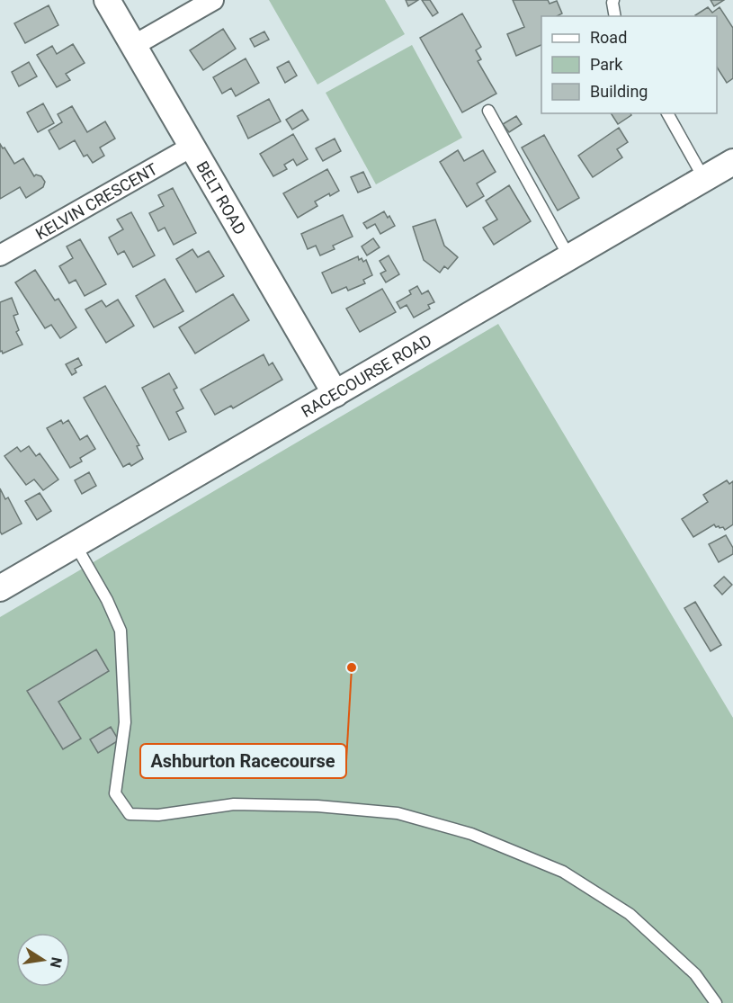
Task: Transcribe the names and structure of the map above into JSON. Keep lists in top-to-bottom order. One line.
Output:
{"streets":{"street":["BELT ROAD","KELVIN CRESCENT","RACECOURSE ROAD"]},"crossings":[["BELT ROAD","KELVIN CRESCENT"],["BELT ROAD","RACECOURSE ROAD"]],"places":["Ashburton Racecourse"],"legend":["Road","Park","Building"],"north":"right"}
